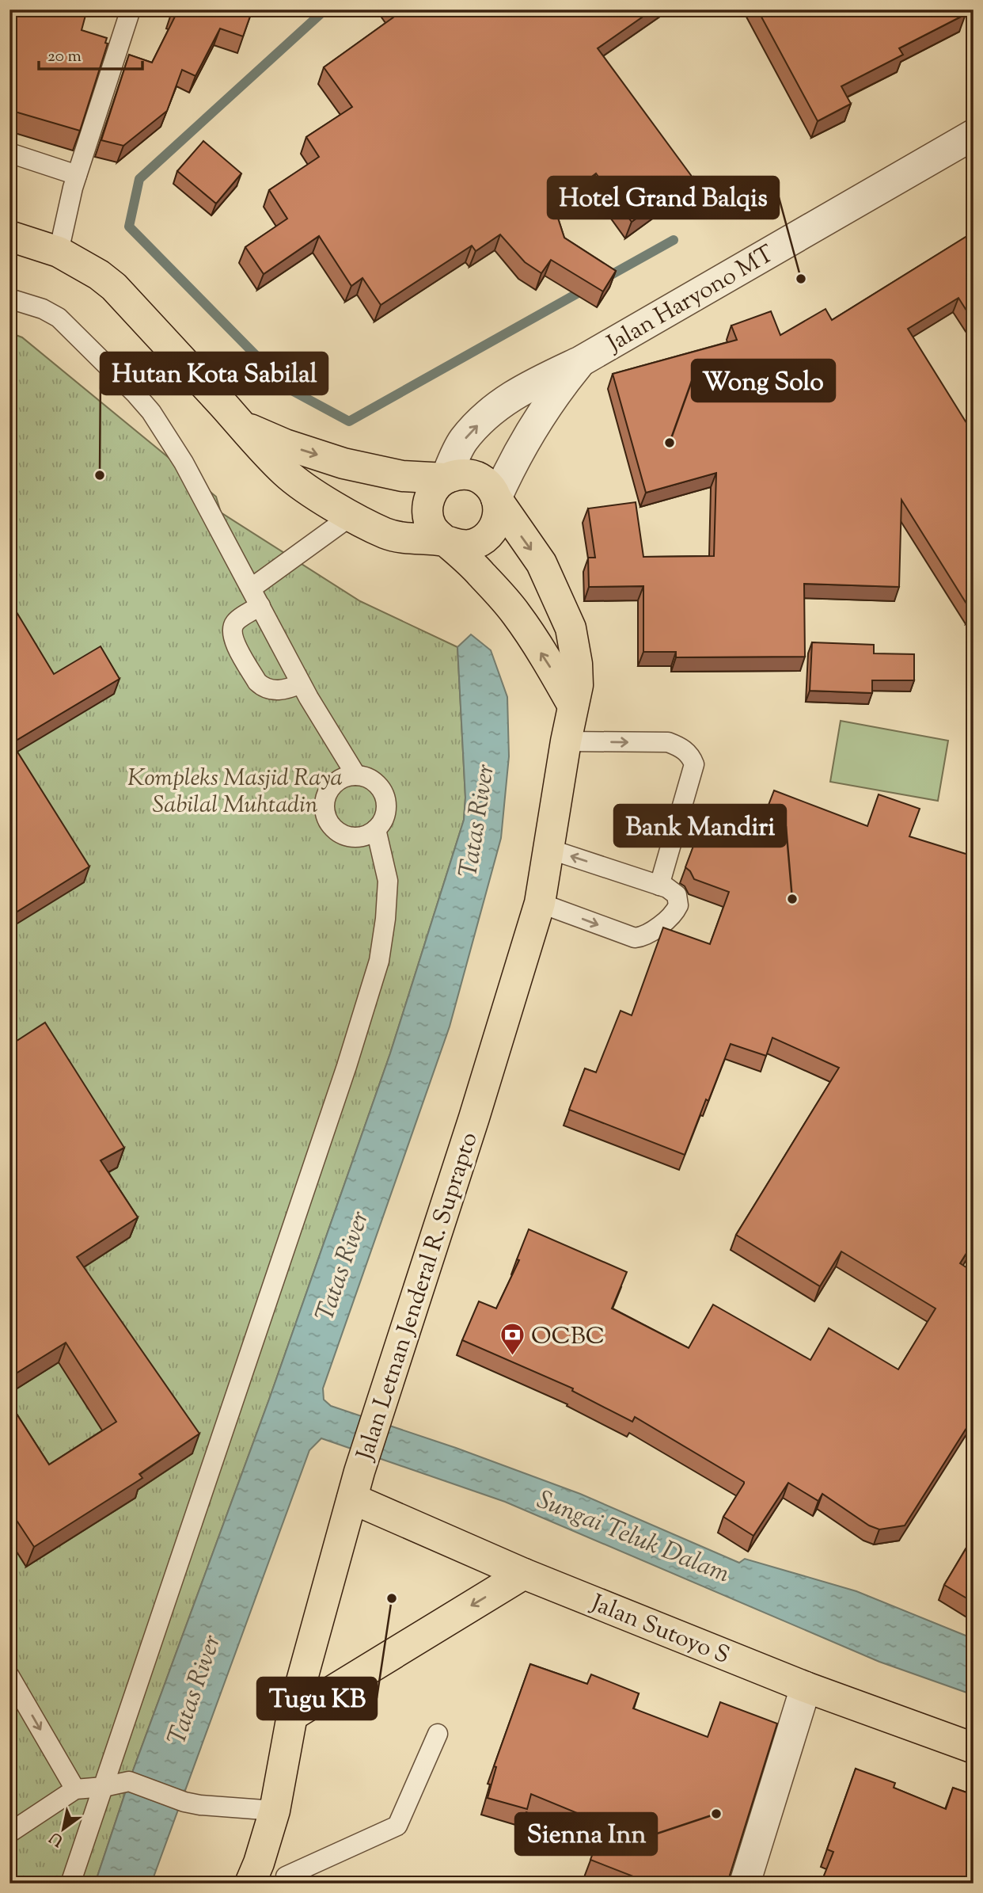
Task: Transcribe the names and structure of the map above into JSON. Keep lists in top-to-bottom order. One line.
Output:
{"streets":{"highway":["Jalan Letnan Jenderal R. Suprapto","Jalan Sutoyo S"],"street":["Jalan Haryono MT"]},"crossings":[["Jalan Haryono MT","Jalan Letnan Jenderal R. Suprapto"],["Jalan Letnan Jenderal R. Suprapto","Jalan Sutoyo S"]],"water":["Tatas River","Sungai Teluk Dalam"],"parks":["Kompleks Masjid Raya Sabilal Muhtadin"],"places":{"other":["Hotel Grand Balqis","Wong Solo","Hutan Kota Sabilal","Bank Mandiri","Tugu KB","Sienna Inn"],"bank":["OCBC"]},"scale_bar":"20 m","north":"bottom left"}
